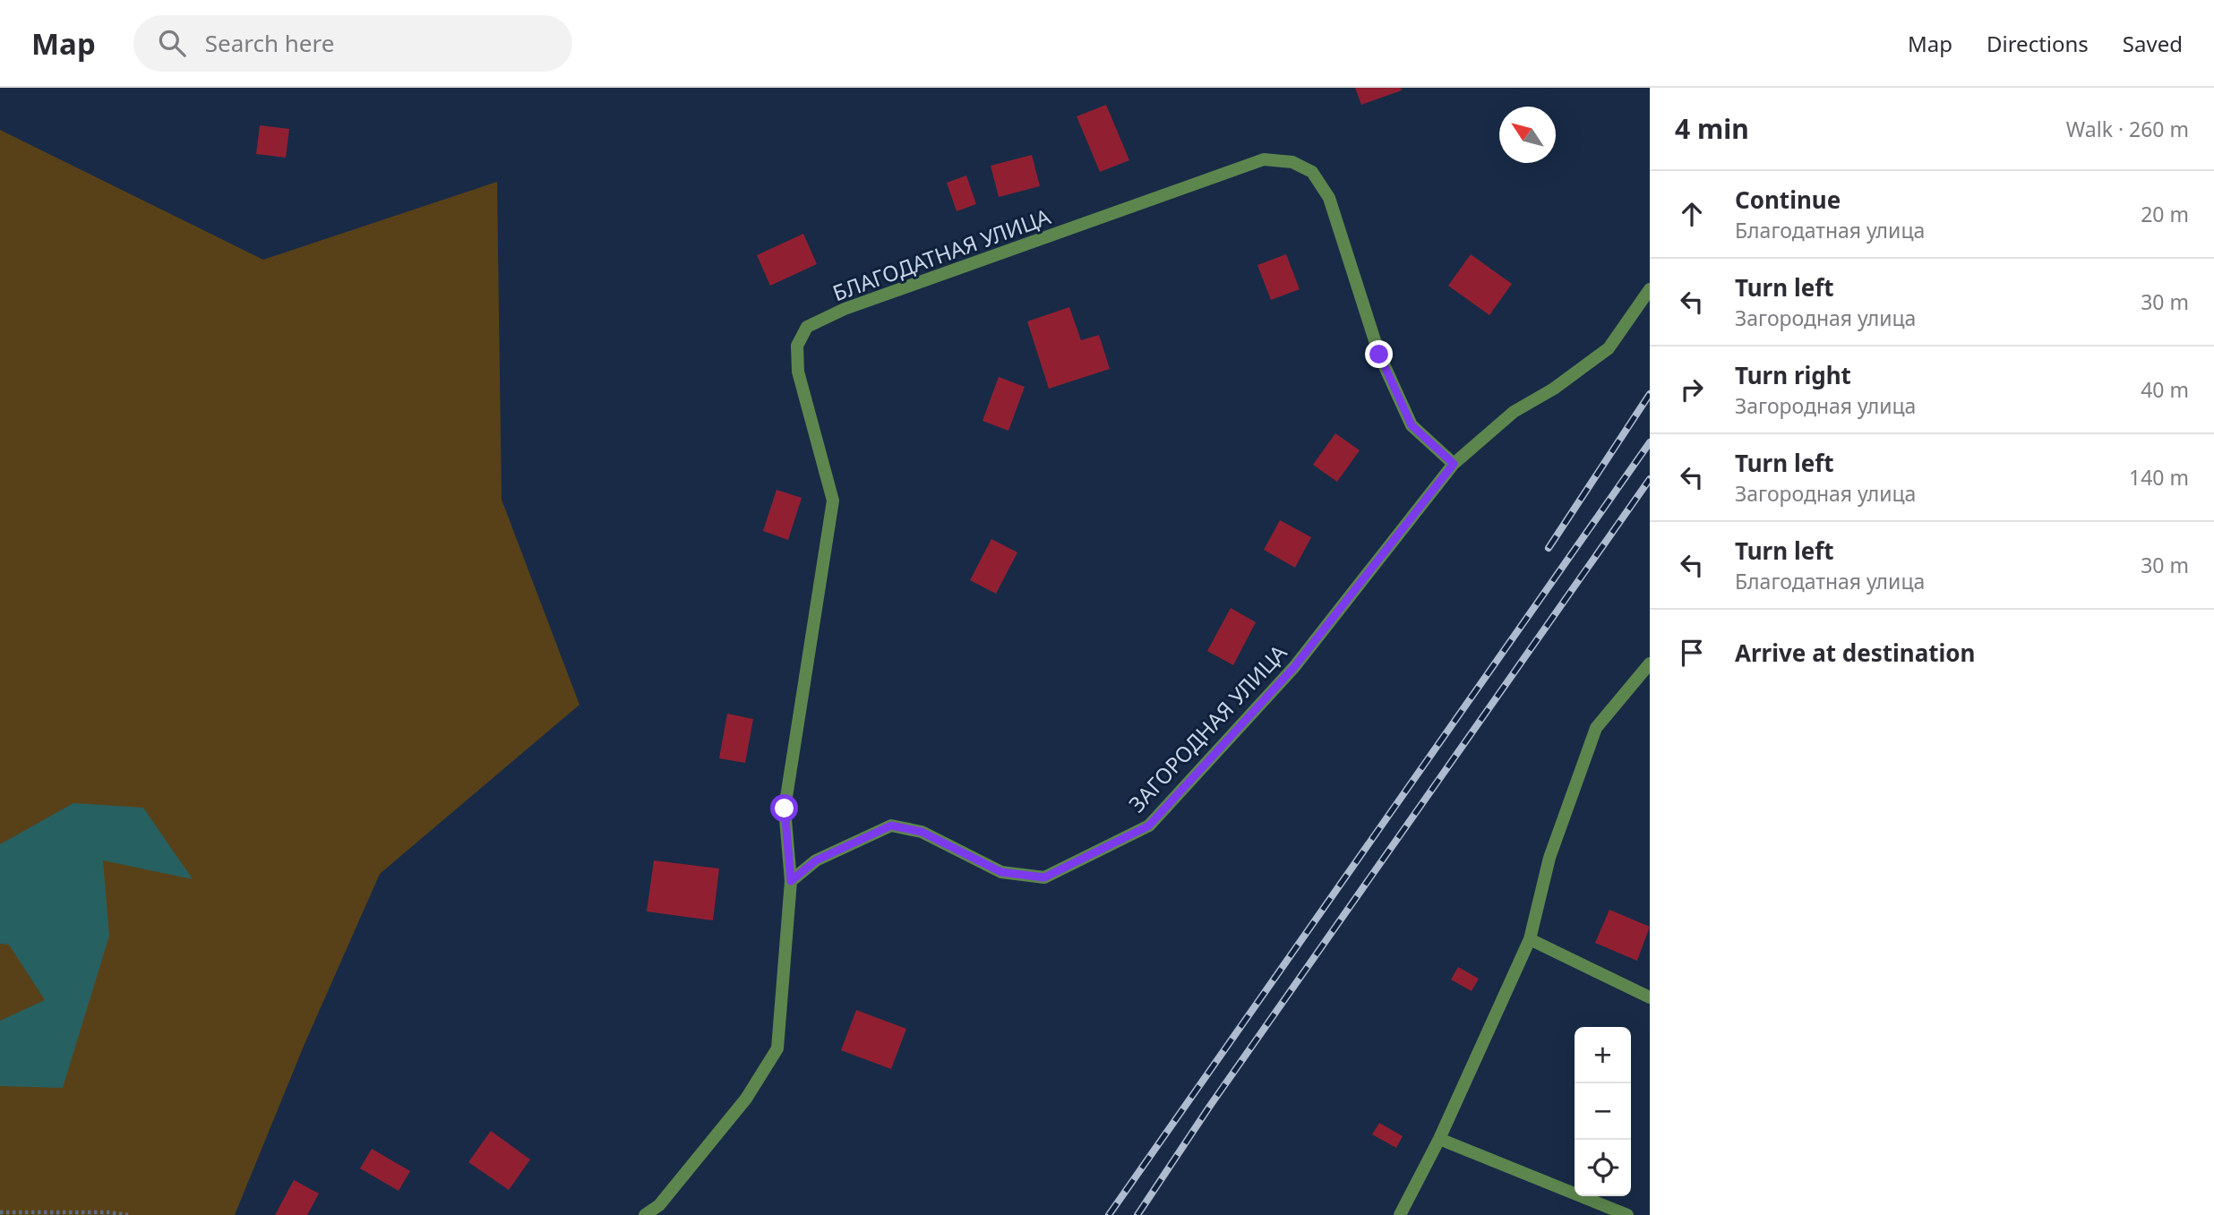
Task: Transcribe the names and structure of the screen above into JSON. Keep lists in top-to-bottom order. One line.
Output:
{"streets":{"street":["БЛАГОДАТНАЯ УЛИЦА","ЗАГОРОДНАЯ УЛИЦА"]},"crossings":[["БЛАГОДАТНАЯ УЛИЦА","ЗАГОРОДНАЯ УЛИЦА"]],"north":"top left","page":{"header":"Map","search":"Search here","nav":["Map","Directions","Saved"],"heading":["4 min","Walk · 260 m"],"list":[["Continue","Благодатная улица","20 m"],["Turn left","Загородная улица","30 m"],["Turn right","Загородная улица","40 m"],["Turn left","Загородная улица","140 m"],["Turn left","Благодатная улица","30 m"],"Arrive at destination"],"map_buttons":["+","−"]}}
